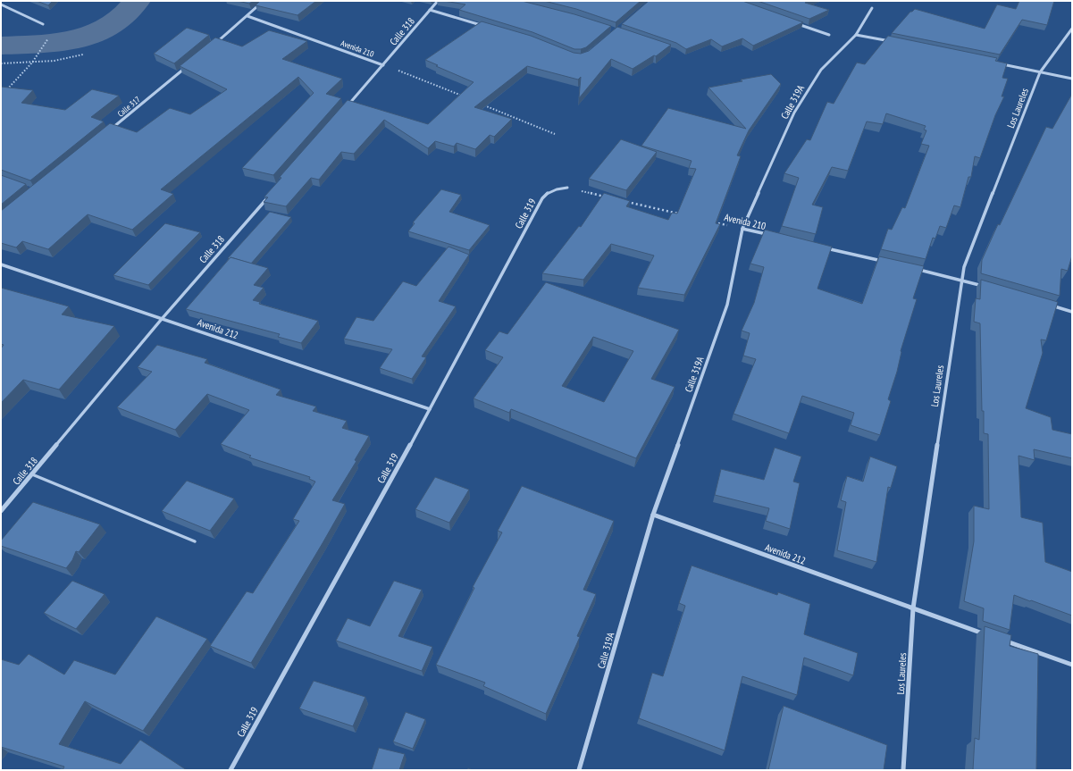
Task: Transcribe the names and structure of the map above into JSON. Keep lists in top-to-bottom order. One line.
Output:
{"streets":{"street":["Calle 318","Avenida 210","Calle 319A","Calle 317","Los Laureles","Calle 319","Avenida 212"]},"crossings":[["Calle 318","Avenida 210"],["Calle 318","Avenida 212"],["Avenida 210","Calle 319A"],["Calle 319A","Avenida 212"],["Los Laureles","Avenida 212"],["Calle 319","Avenida 212"]]}
